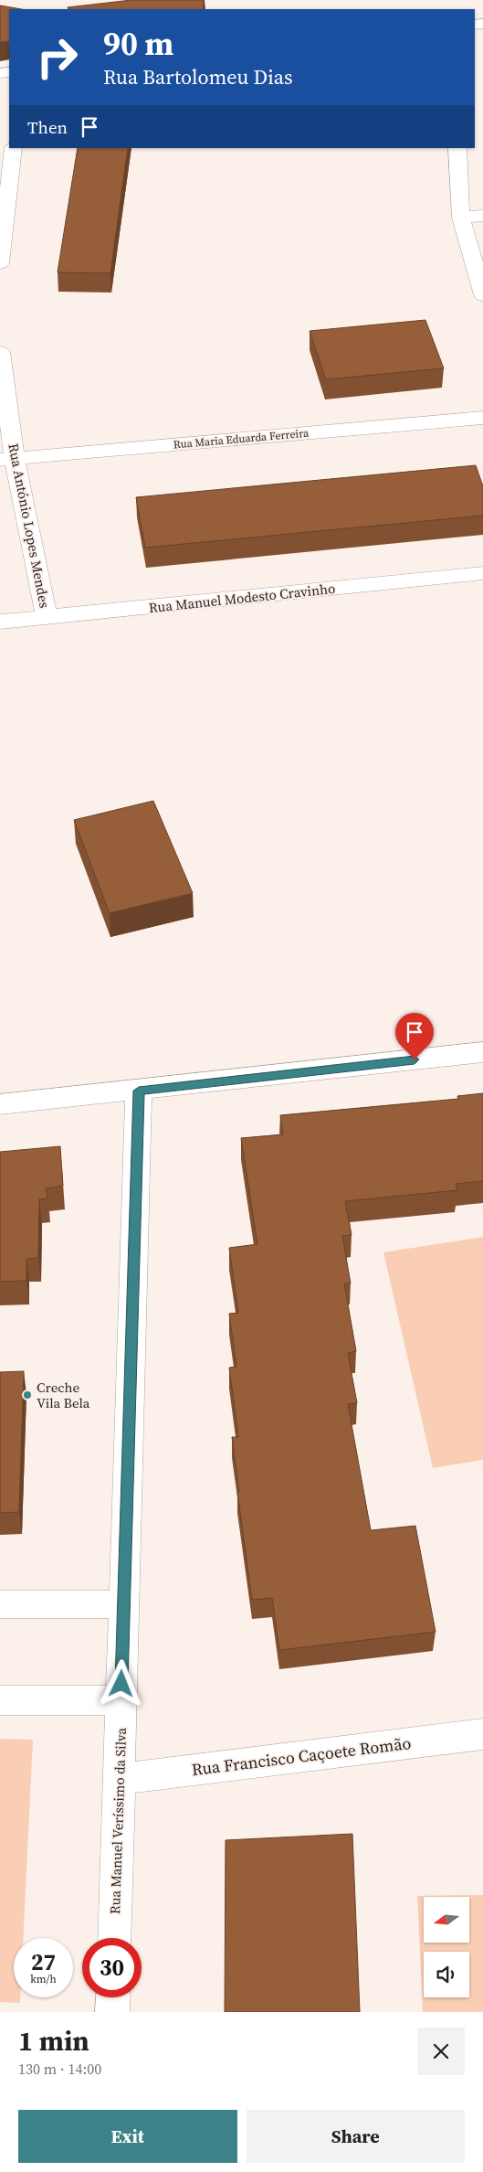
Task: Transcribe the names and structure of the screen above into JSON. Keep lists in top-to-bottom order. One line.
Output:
{"streets":{"street":["Rua Maria Eduarda Ferreira","Rua António Lopes Mendes","Rua Manuel Modesto Cravinho","Rua Francisco Caçoete Romão","Rua Manuel Veríssimo da Silva"]},"crossings":[["Rua Maria Eduarda Ferreira","Rua António Lopes Mendes"],["Rua António Lopes Mendes","Rua Manuel Modesto Cravinho"],["Rua Francisco Caçoete Romão","Rua Manuel Veríssimo da Silva"]],"places":["Creche Vila Bela"],"north":"left","page":{"turn":["90 m","Rua Bartolomeu Dias"],"then":"Then","speed":"27 km/h","limit":"30","heading":["1 min","130 m · 14:00"],"buttons":["Exit","Share"]}}
